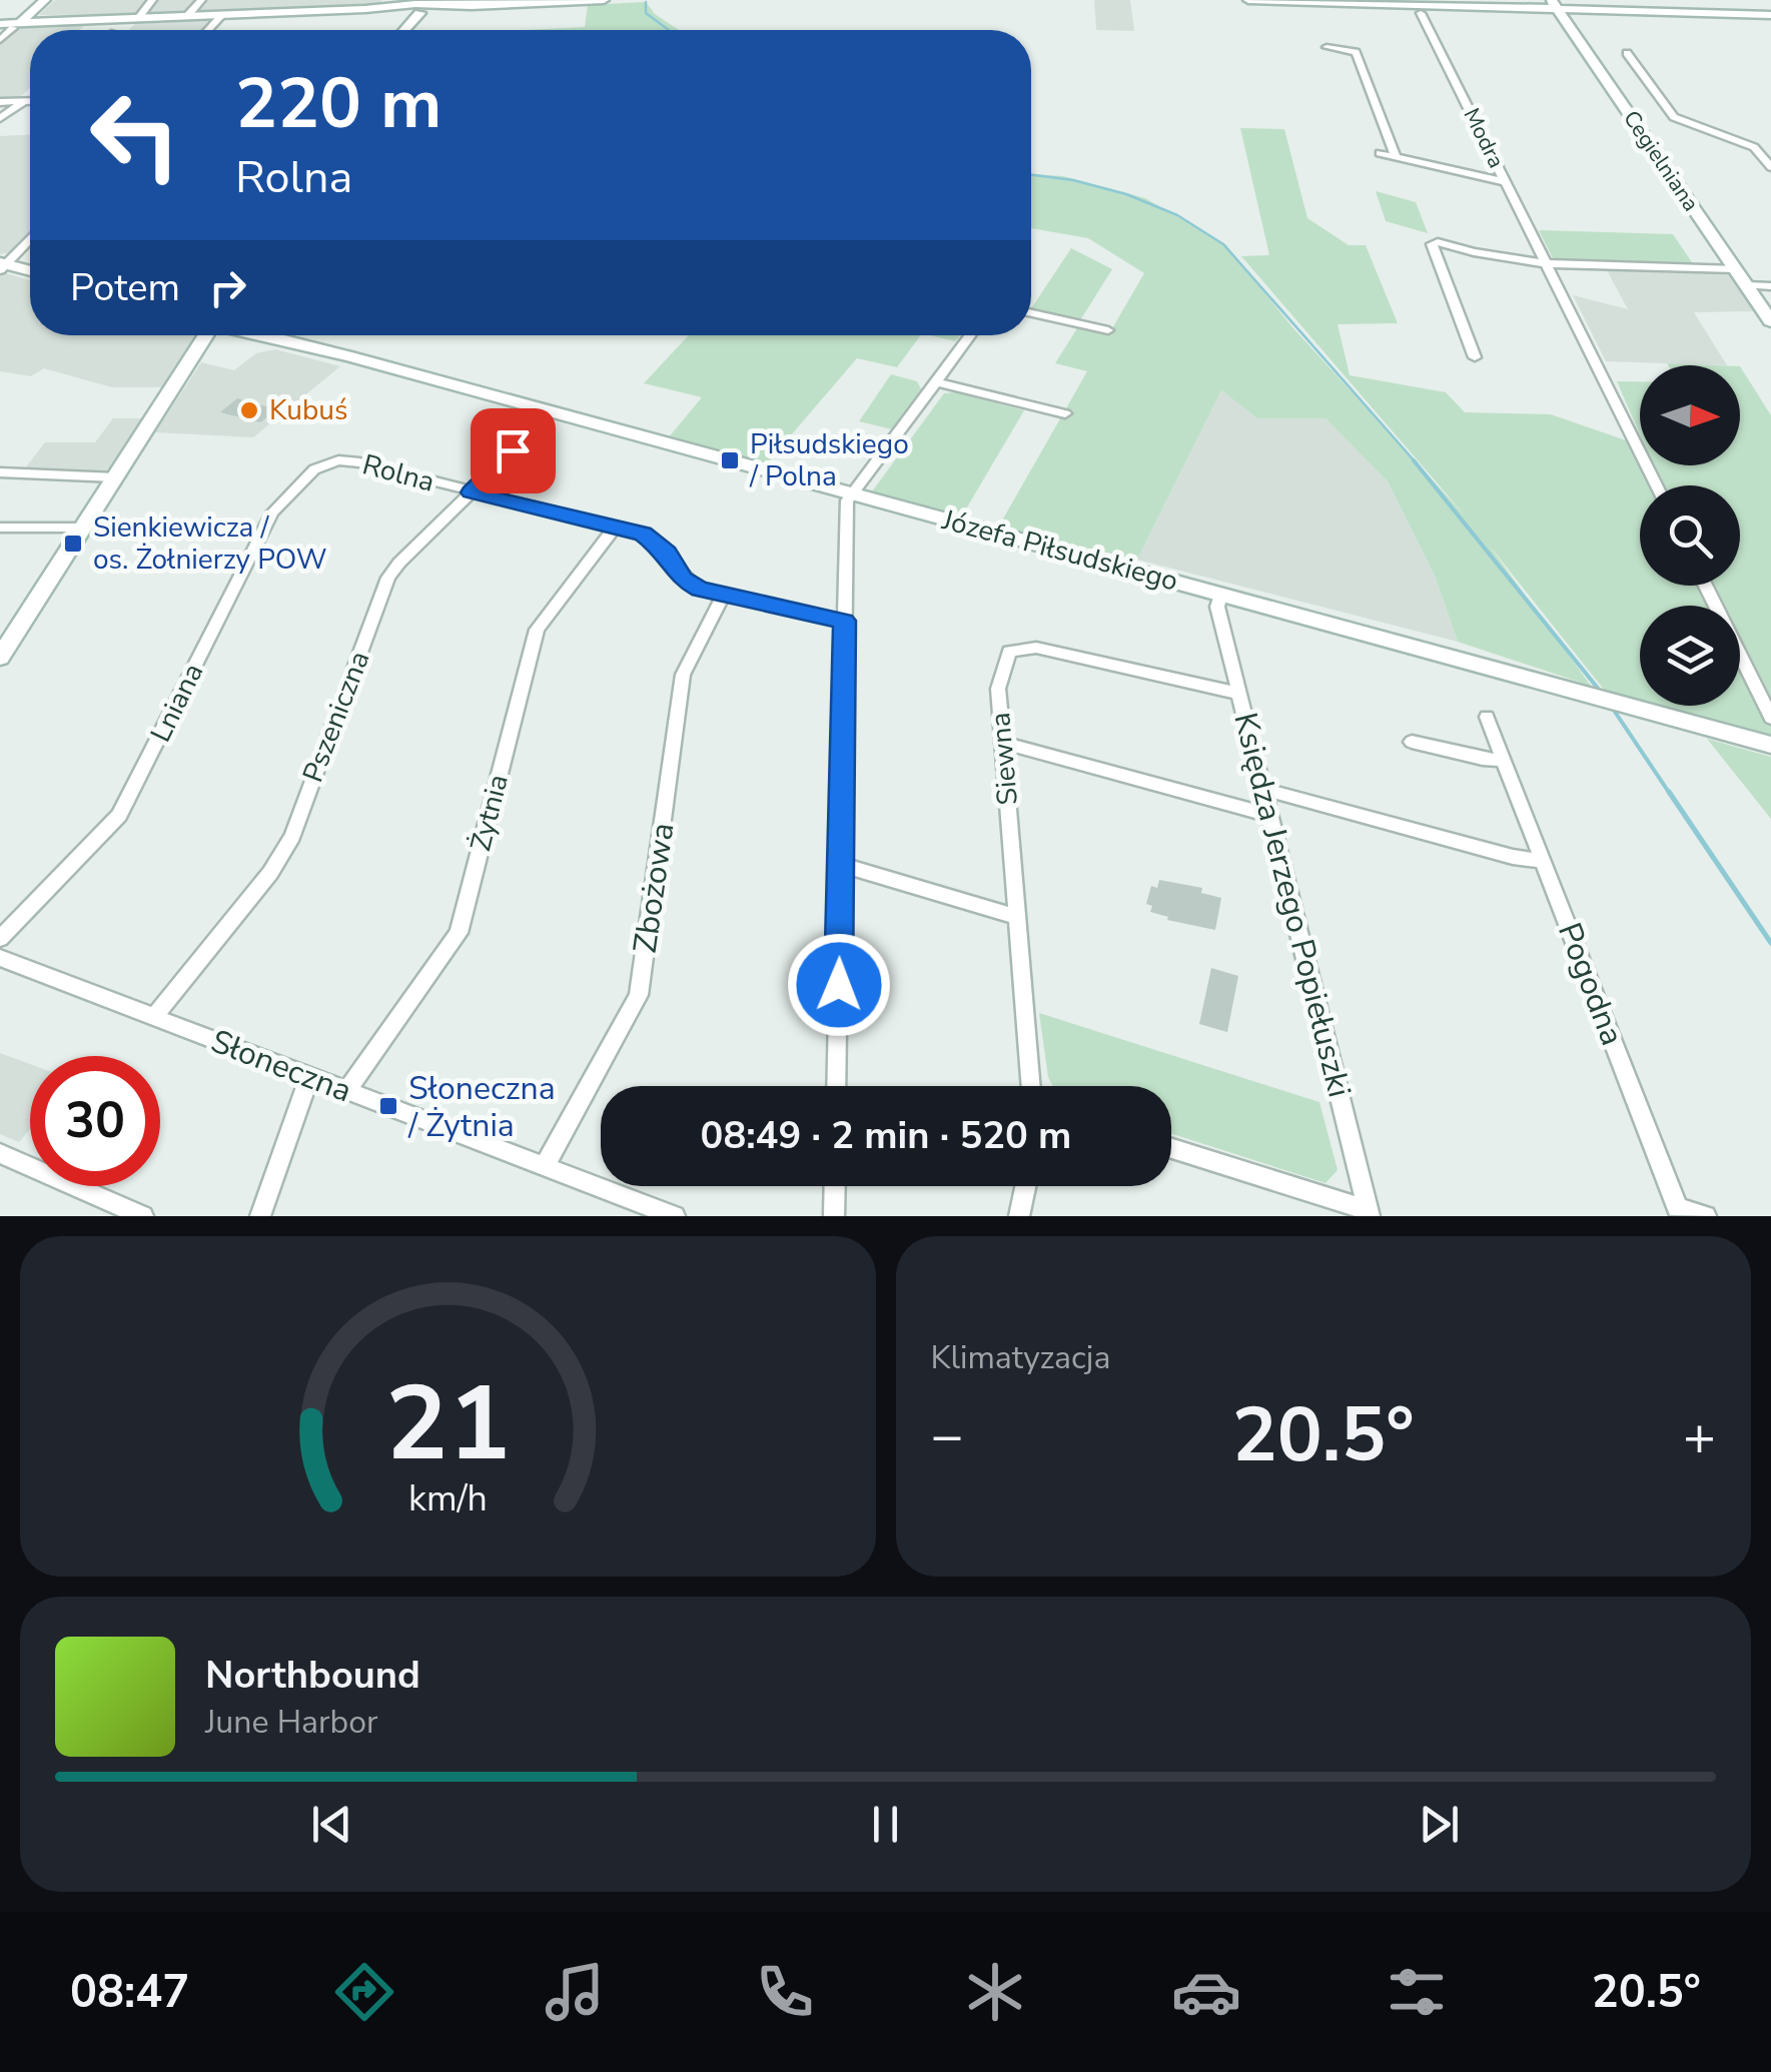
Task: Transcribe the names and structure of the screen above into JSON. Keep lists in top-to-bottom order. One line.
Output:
{"streets":{"main road":["Cegielniana","Józefa Piłsudskiego"],"street":["Modra","Rolna","Lniana","Pszeniczna","Siewna","Żytnia","Zbożowa","Księdza Jerzego Popiełuszki","Pogodna","Słoneczna"]},"crossings":[["Rolna","Lniana"],["Rolna","Pszeniczna"],["Rolna","Żytnia"],["Rolna","Zbożowa"],["Józefa Piłsudskiego","Księdza Jerzego Popiełuszki"],["Pszeniczna","Słoneczna"],["Siewna","Księdza Jerzego Popiełuszki"],["Żytnia","Słoneczna"],["Zbożowa","Słoneczna"]],"places":{"other":["Kubuś"],"transit":["Piłsudskiego / Polna","Sienkiewicza / os. Żołnierzy POW","Słoneczna / Żytnia"]},"north":"right","page":{"turn":["220 m","Rolna"],"then":"Potem","limit":"30","trip":"08:49 · 2 min · 520 m","tile":"Klimatyzacja","heat":["−","20.5°","+"],"song":["Northbound","June Harbor"],"tabs":["08:47","20.5°"],"gauge":["21","km/h"]}}
